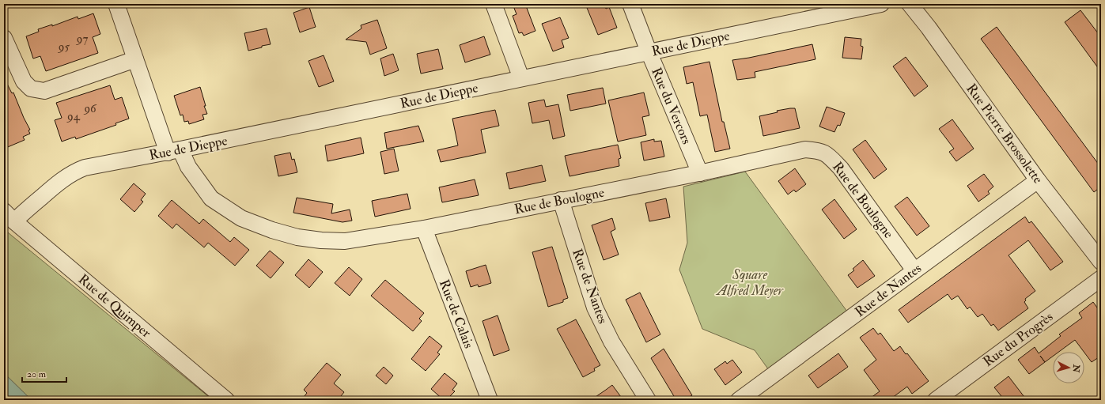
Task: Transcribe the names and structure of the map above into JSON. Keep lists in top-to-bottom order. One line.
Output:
{"streets":{"street":["Rue de Dieppe","Rue du Vercors","Rue Pierre Brossolette","Rue de Boulogne","Rue de Nantes","Rue de Quimper","Rue de Calais","Rue du Progrès"]},"crossings":[["Rue de Dieppe","Rue du Vercors"],["Rue de Dieppe","Rue de Boulogne"],["Rue de Dieppe","Rue de Quimper"],["Rue du Vercors","Rue de Boulogne"],["Rue Pierre Brossolette","Rue de Nantes"],["Rue de Boulogne","Rue de Nantes"],["Rue de Boulogne","Rue de Calais"]],"parks":["Square Alfred Meyer"],"house_numbers":["97","95","96","94"],"scale_bar":"20 m","north":"right"}
